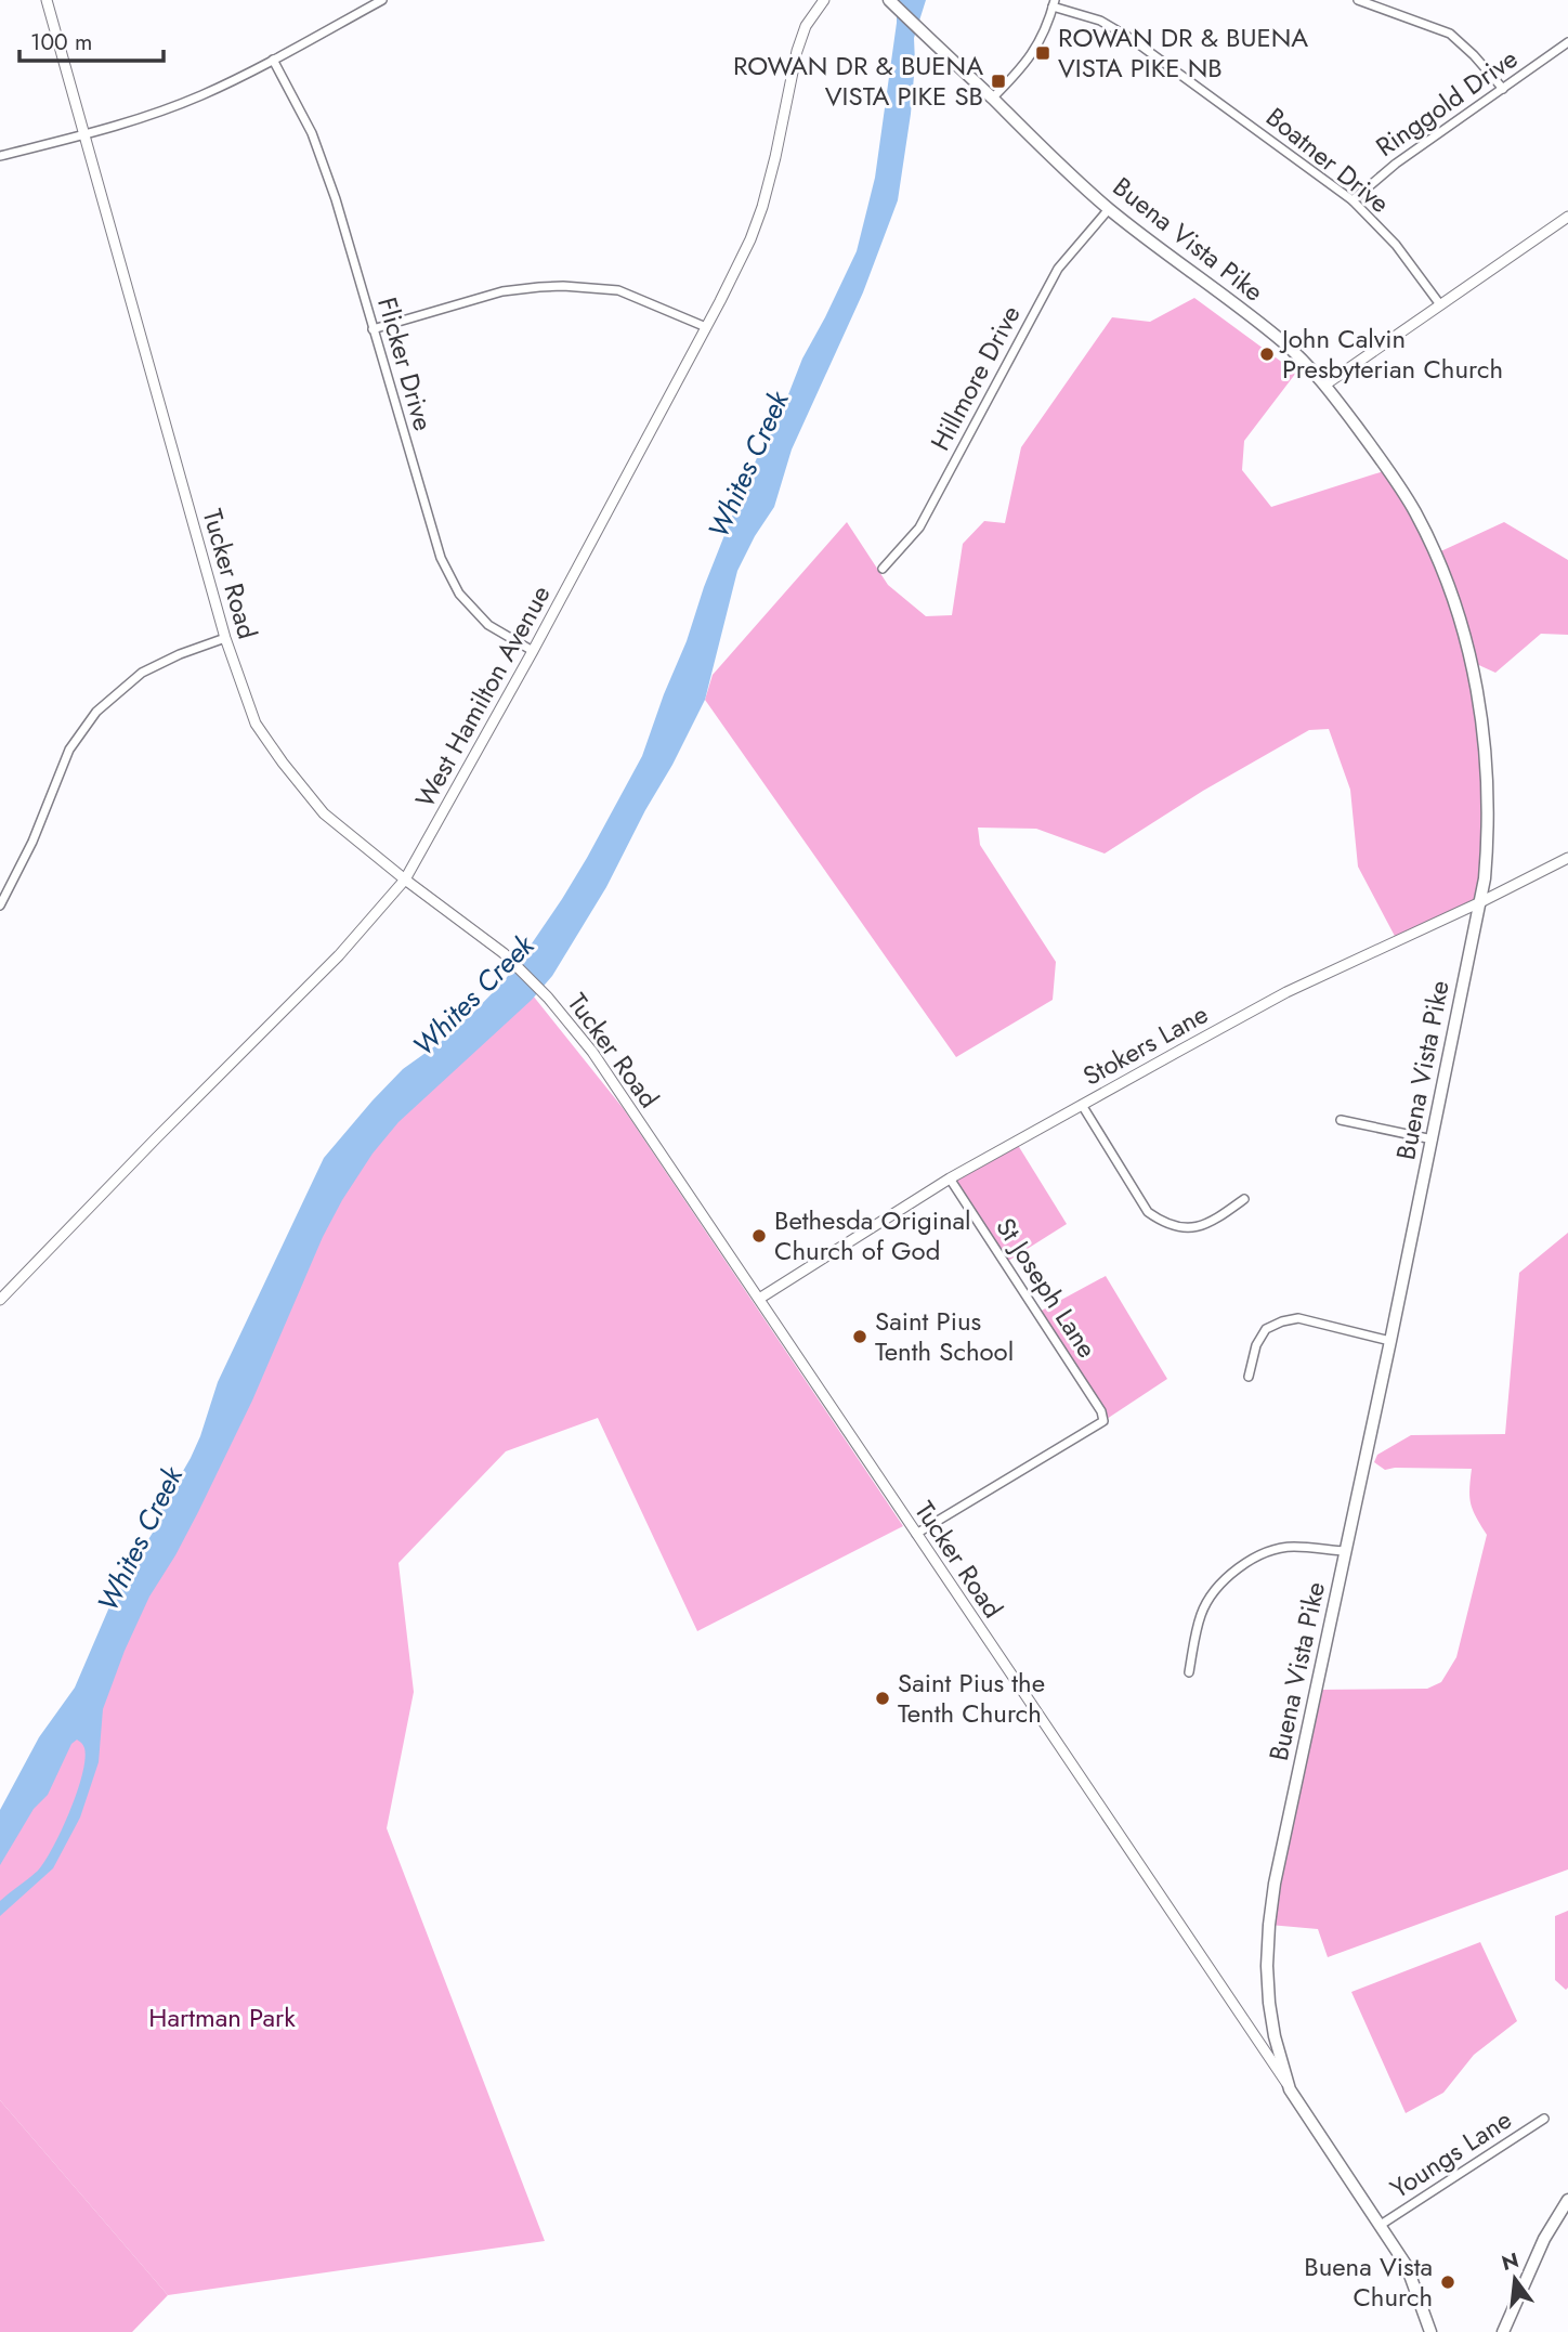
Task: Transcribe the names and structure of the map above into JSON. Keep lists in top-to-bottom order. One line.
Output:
{"streets":{"main road":["Buena Vista Pike"],"street":["Ringgold Drive","Boatner Drive","Flicker Drive","Hillmore Drive","Tucker Road","West Hamilton Avenue","Stokers Lane","St Joseph Lane","Youngs Lane"]},"crossings":[["Ringgold Drive","Boatner Drive"],["Buena Vista Pike","Hillmore Drive"],["Buena Vista Pike","Tucker Road"],["Buena Vista Pike","Stokers Lane"],["Buena Vista Pike","Youngs Lane"],["Flicker Drive","West Hamilton Avenue"],["Tucker Road","West Hamilton Avenue"],["Tucker Road","Stokers Lane"],["Tucker Road","St Joseph Lane"],["Stokers Lane","St Joseph Lane"]],"water":["Whites Creek"],"parks":["Hartman Park"],"places":{"transit":["ROWAN DR & BUENA VISTA PIKE NB","ROWAN DR & BUENA VISTA PIKE SB"],"other":["John Calvin Presbyterian Church","Bethesda Original Church of God","Saint Pius Tenth School","Saint Pius the Tenth Church","Buena Vista Church"]},"scale_bar":"100 m","north":"top"}
